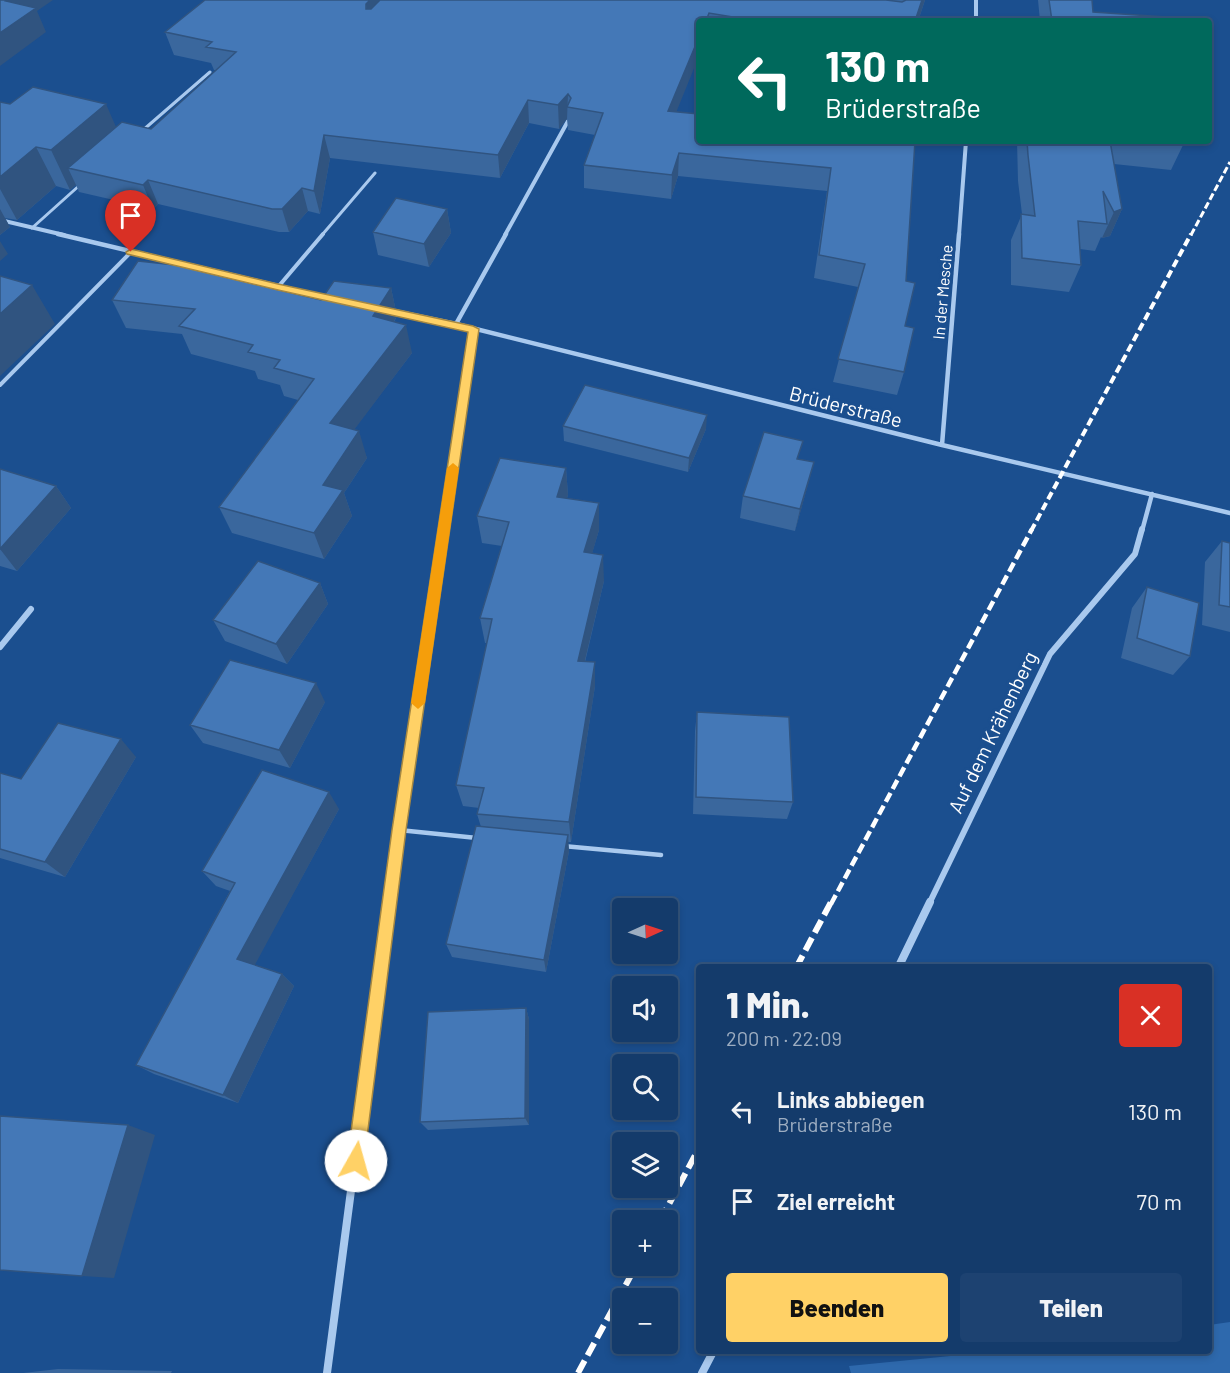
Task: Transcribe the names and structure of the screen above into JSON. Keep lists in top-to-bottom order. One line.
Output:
{"streets":{"street":["In der Mesche","Brüderstraße","Auf dem Krähenberg"]},"crossings":[["In der Mesche","Brüderstraße"],["Brüderstraße","Auf dem Krähenberg"]],"north":"right","page":{"turn":["130 m","Brüderstraße"],"map_buttons":["+","−"],"heading":["1 Min.","200 m · 22:09"],"list":[{"name":"Links abbiegen","note":"Brüderstraße","value":"130 m"},{"name":"Ziel erreicht","value":"70 m"}],"buttons":["Beenden","Teilen"]}}
